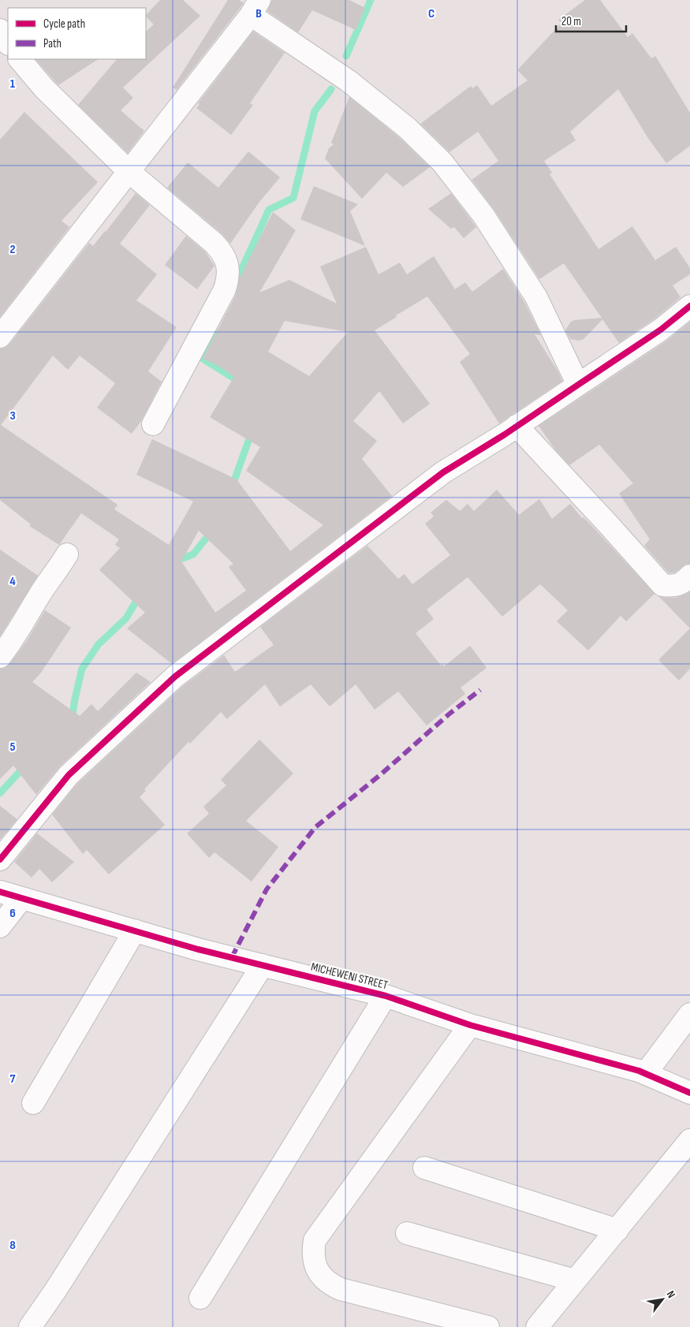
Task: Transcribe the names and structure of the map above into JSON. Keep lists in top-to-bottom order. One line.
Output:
{"streets":{"street":["MICHEWENI STREET"]},"legend":["Cycle path","Path"],"scale_bar":"20 m","north":"top right","grid":{"columns":["B","C"],"rows":["1","2","3","4","5","6","7","8"]}}
